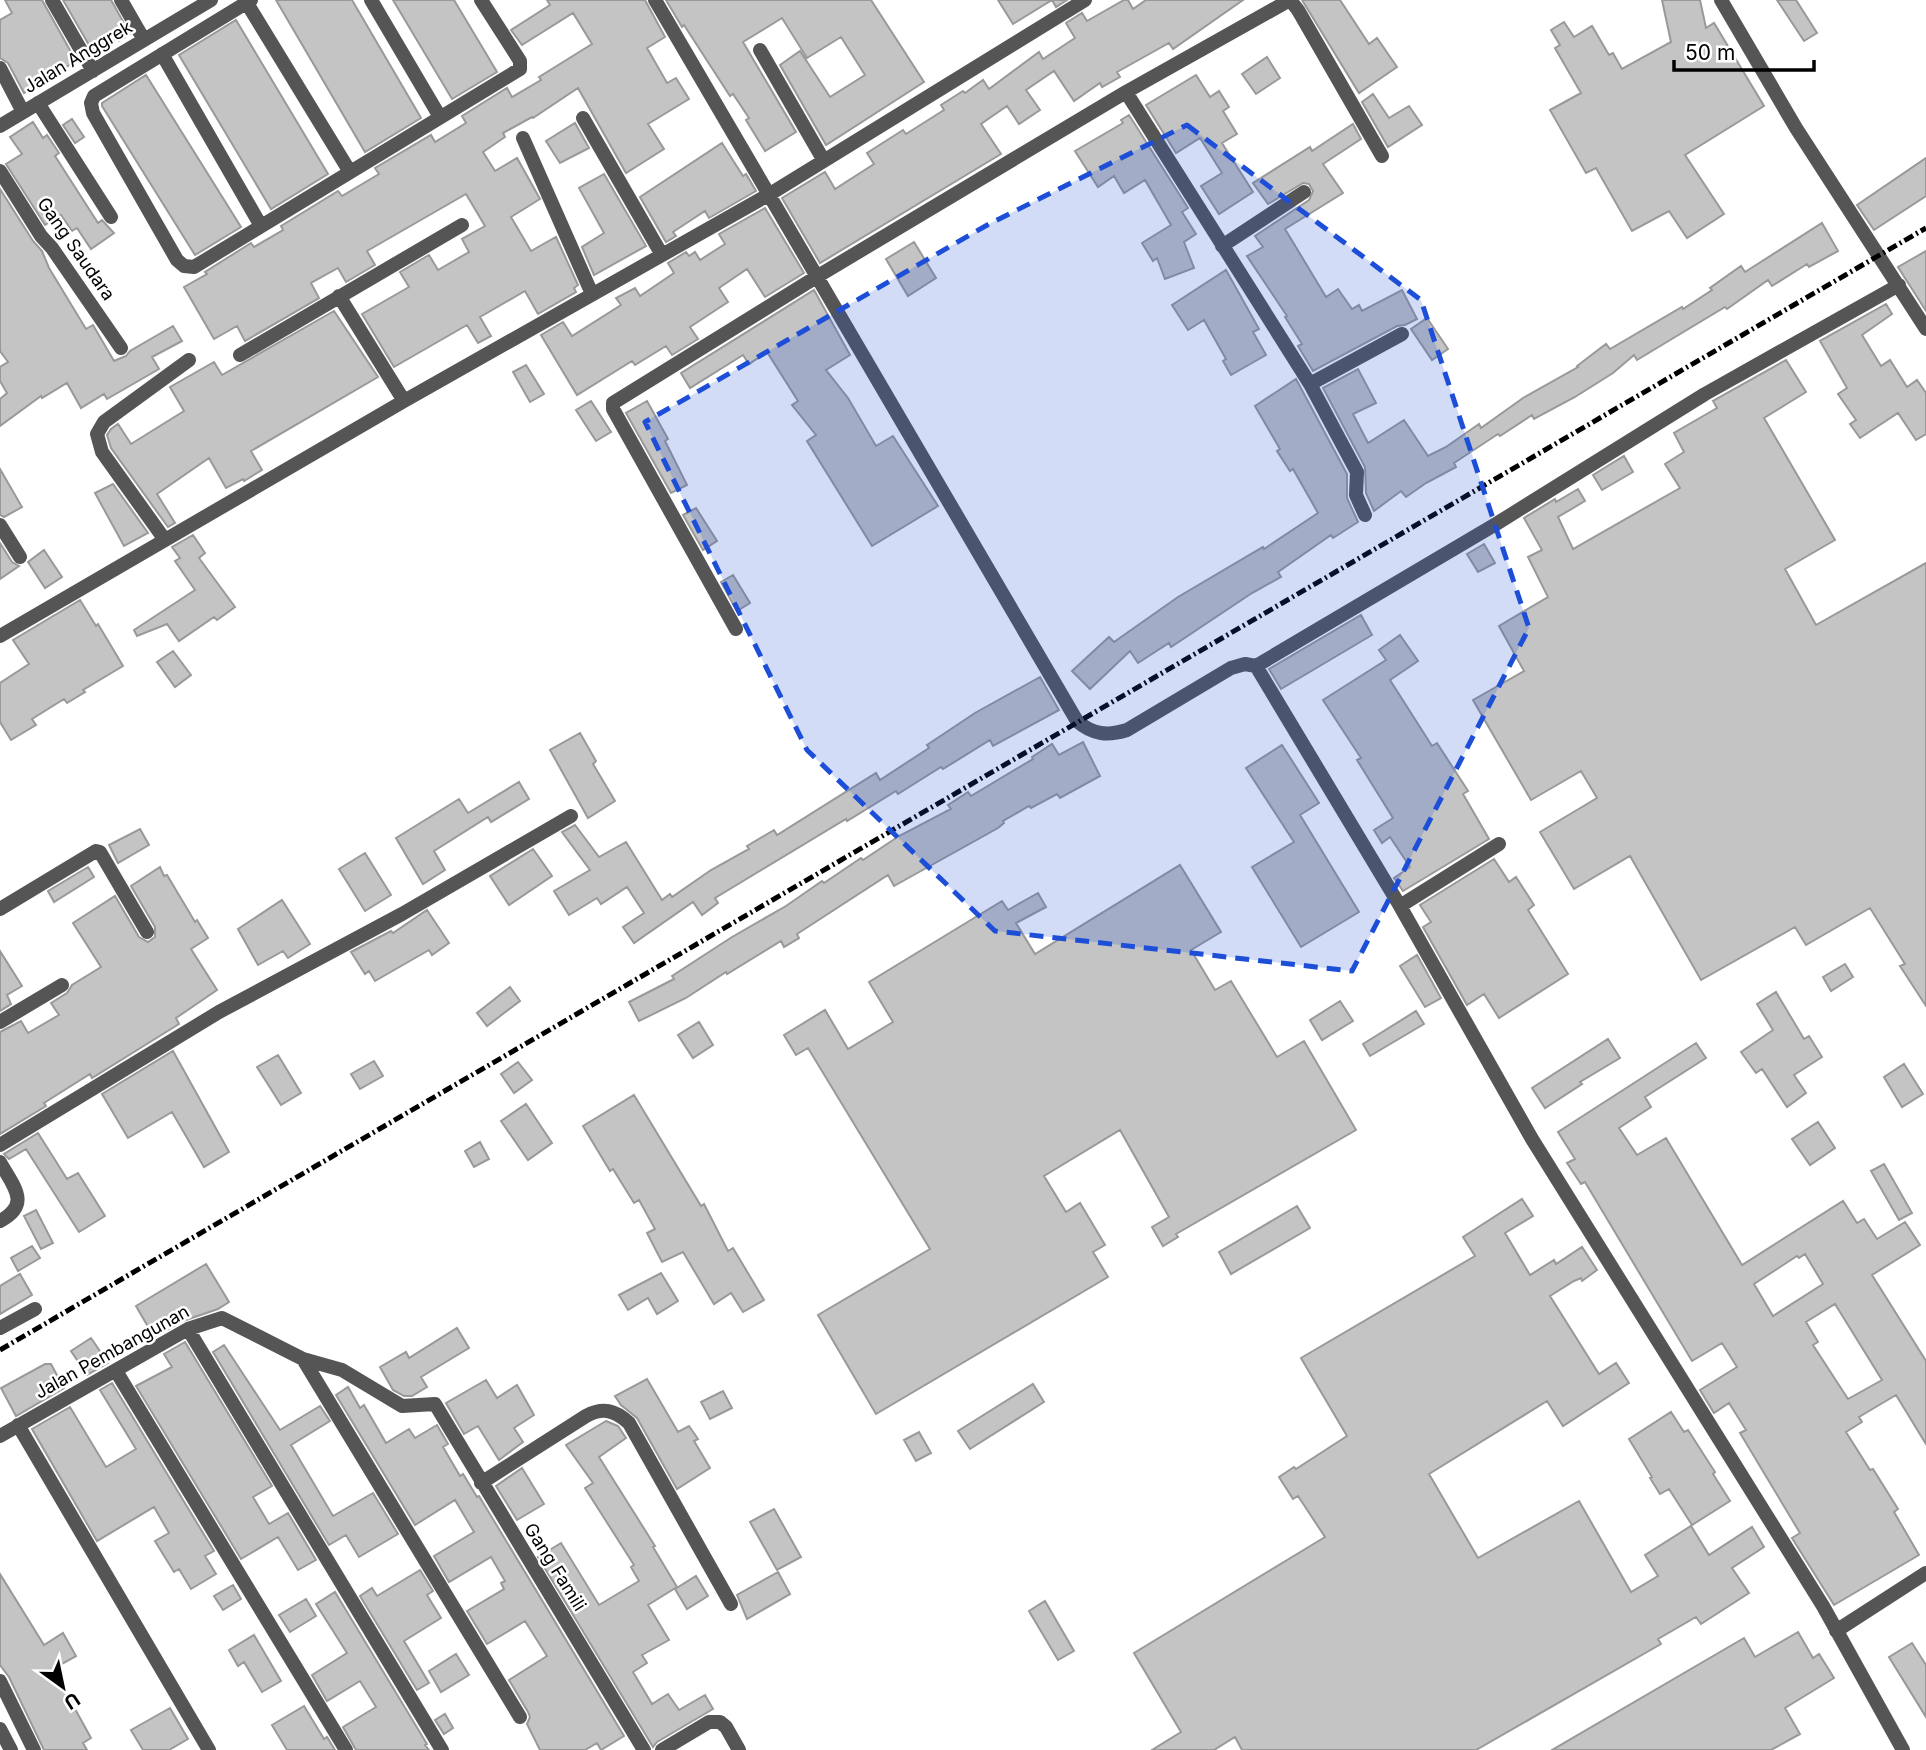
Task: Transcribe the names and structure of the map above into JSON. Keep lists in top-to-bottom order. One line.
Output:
{"streets":{"street":["Jalan Anggrek","Gang Saudara","Jalan Pembangunan","Gang Famili"]},"crossings":[["Jalan Pembangunan","Gang Famili"]],"scale_bar":"50 m","north":"bottom right"}
